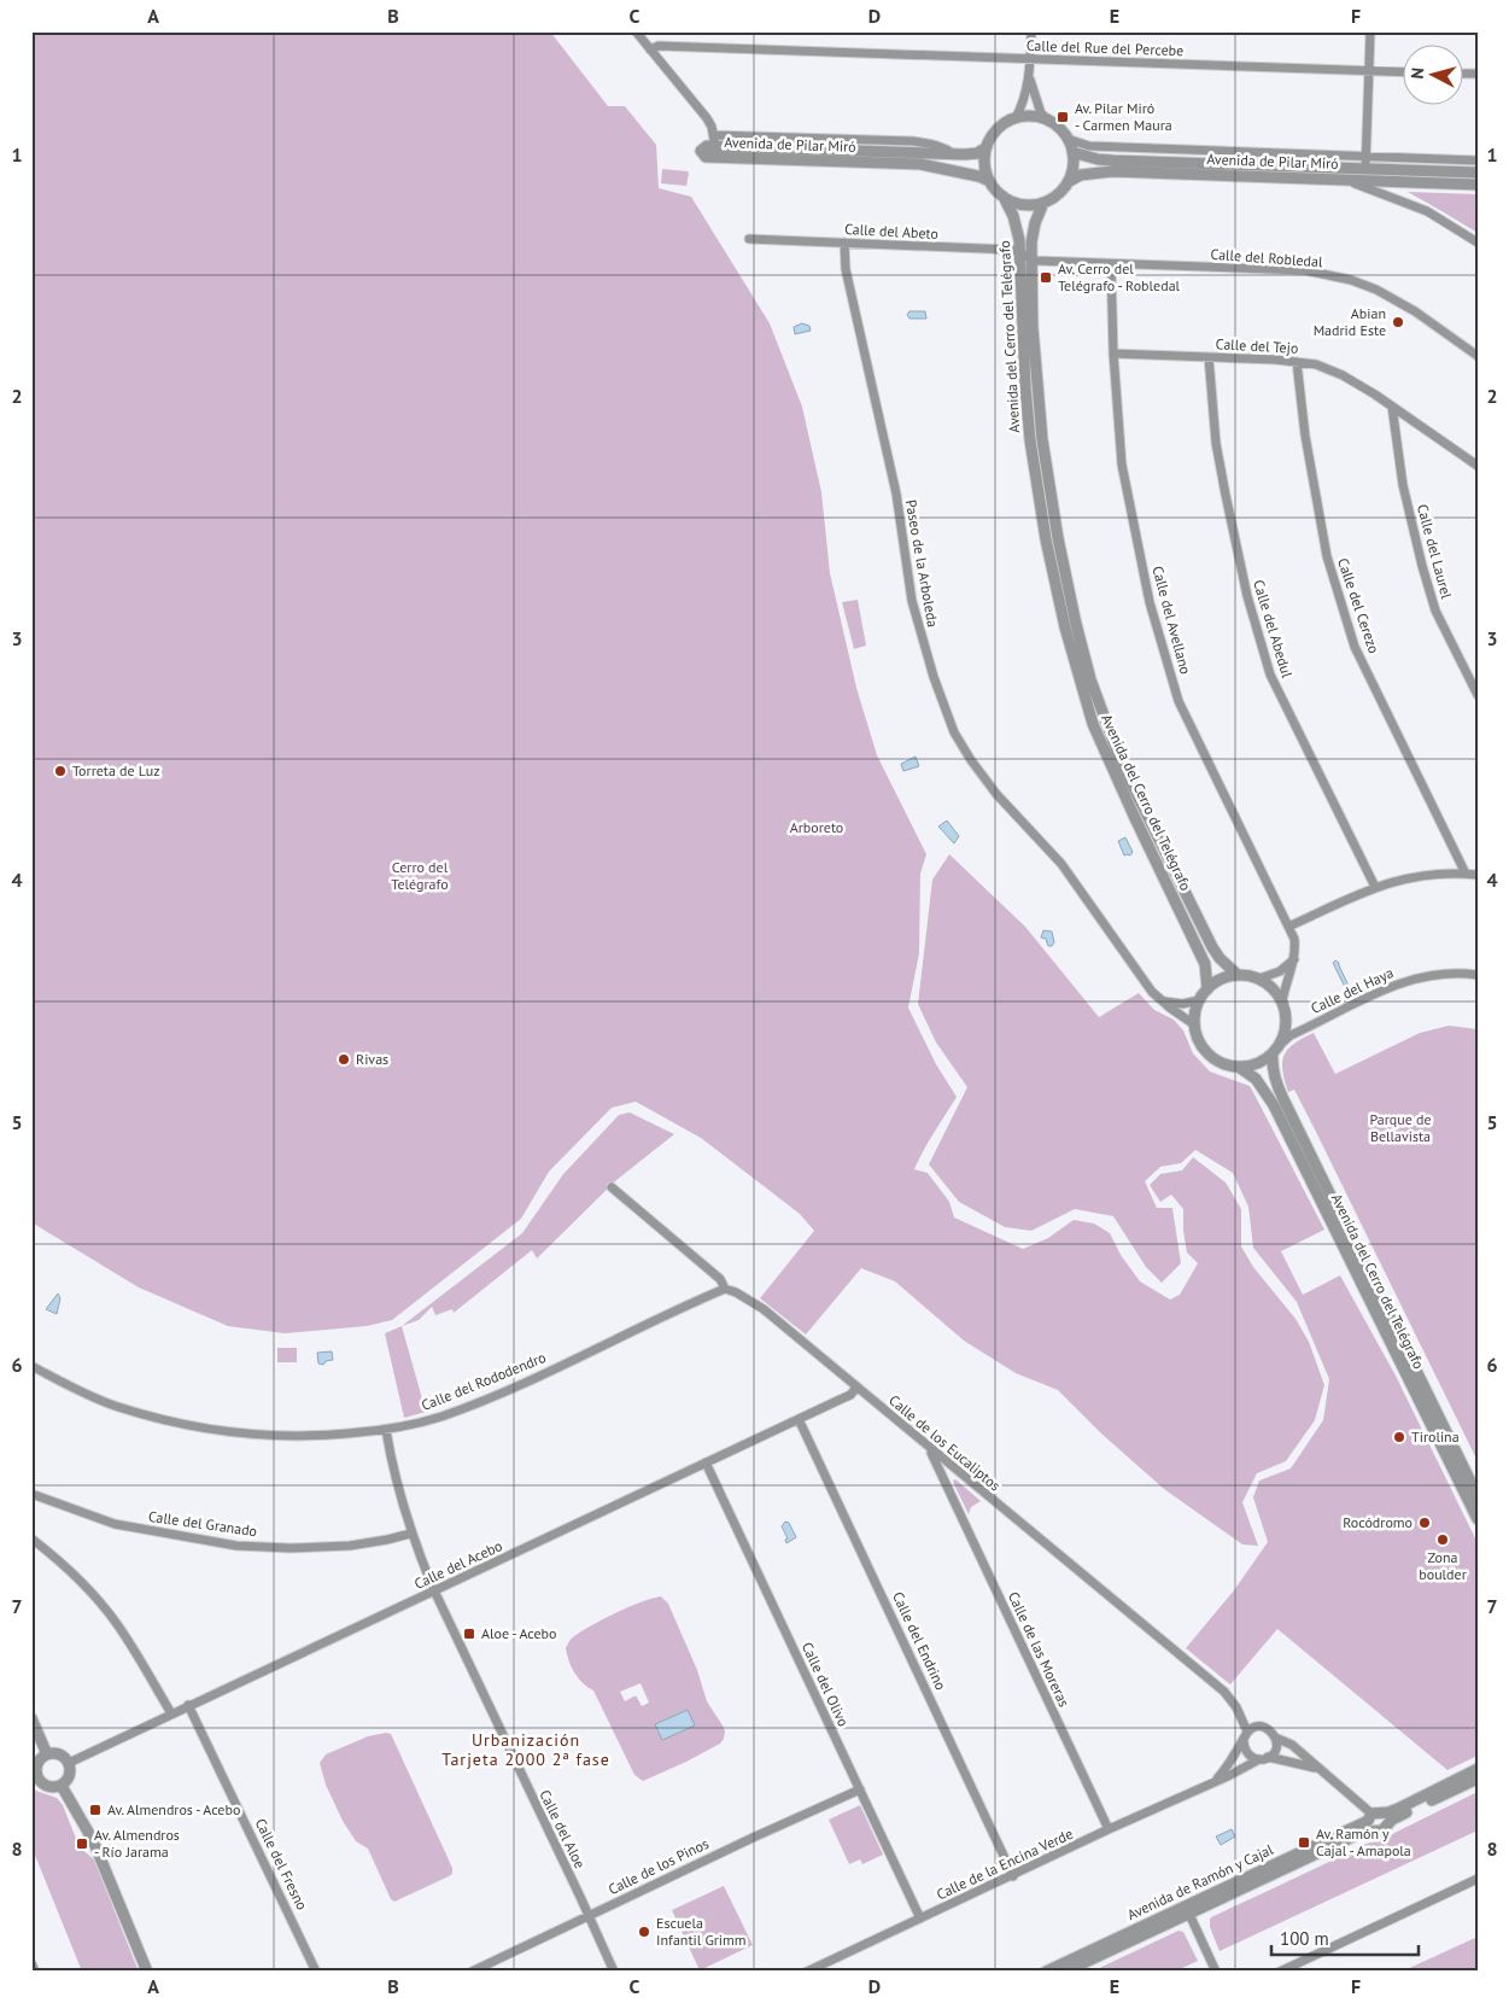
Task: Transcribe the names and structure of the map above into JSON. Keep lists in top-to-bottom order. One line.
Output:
{"streets":{"street":["Calle del Rue del Percebe","Avenida de Pilar Miró","Calle del Abeto","Calle del Robledal","Avenida del Cerro del Telégrafo","Calle del Tejo","Calle del Laurel","Paseo de la Arboleda","Calle del Cerezo","Calle del Avellano","Calle del Abedul","Calle del Haya","Calle del Rododendro","Calle de los Eucaliptos","Calle del Granado","Calle del Acebo","Calle del Endrino","Calle de las Moreras","Calle del Olivo","Calle del Aloe","Calle del Fresno","Calle de la Encina Verde","Calle de los Pinos","Avenida de Ramón y Cajal"]},"crossings":[["Avenida de Pilar Miró","Avenida del Cerro del Telégrafo"],["Calle del Abeto","Calle del Robledal"],["Calle del Abeto","Avenida del Cerro del Telégrafo"],["Calle del Abeto","Paseo de la Arboleda"],["Calle del Robledal","Avenida del Cerro del Telégrafo"],["Calle del Robledal","Calle del Avellano"],["Avenida del Cerro del Telégrafo","Paseo de la Arboleda"],["Avenida del Cerro del Telégrafo","Calle del Avellano"],["Avenida del Cerro del Telégrafo","Calle del Haya"],["Calle del Tejo","Calle del Laurel"],["Calle del Tejo","Calle del Cerezo"],["Calle del Tejo","Calle del Avellano"],["Calle del Tejo","Calle del Abedul"],["Paseo de la Arboleda","Calle del Avellano"],["Paseo de la Arboleda","Calle del Haya"],["Calle del Avellano","Calle del Haya"],["Calle del Rododendro","Calle de los Eucaliptos"],["Calle del Rododendro","Calle del Aloe"],["Calle de los Eucaliptos","Calle del Acebo"],["Calle de los Eucaliptos","Calle de las Moreras"],["Calle de los Eucaliptos","Calle de la Encina Verde"],["Calle del Granado","Calle del Aloe"],["Calle del Acebo","Calle del Endrino"],["Calle del Acebo","Calle del Olivo"],["Calle del Acebo","Calle del Aloe"],["Calle del Acebo","Calle del Fresno"],["Calle del Endrino","Calle de la Encina Verde"],["Calle de las Moreras","Calle de la Encina Verde"],["Calle del Olivo","Calle de la Encina Verde"],["Calle del Olivo","Calle de los Pinos"],["Calle del Aloe","Calle de los Pinos"]],"districts":["Urbanización Tarjeta 2000 2ª fase"],"parks":["Arboreto","Cerro del Telégrafo","Parque de Bellavista"],"places":{"transit":["Av. Pilar Miró - Carmen Maura","Av. Cerro del Telégrafo - Robledal","Aloe - Acebo","Av. Almendros - Acebo","Av. Ramón y Cajal - Amapola","Av. Almendros - Río Jarama"],"other":["Abian Madrid Este","Torreta de Luz","Rivas","Tirolina","Rocódromo","Zona boulder","Escuela Infantil Grimm"]},"scale_bar":"100 m","north":"left","grid":{"columns":["A","B","C","D","E","F"],"rows":["1","2","3","4","5","6","7","8"]}}
